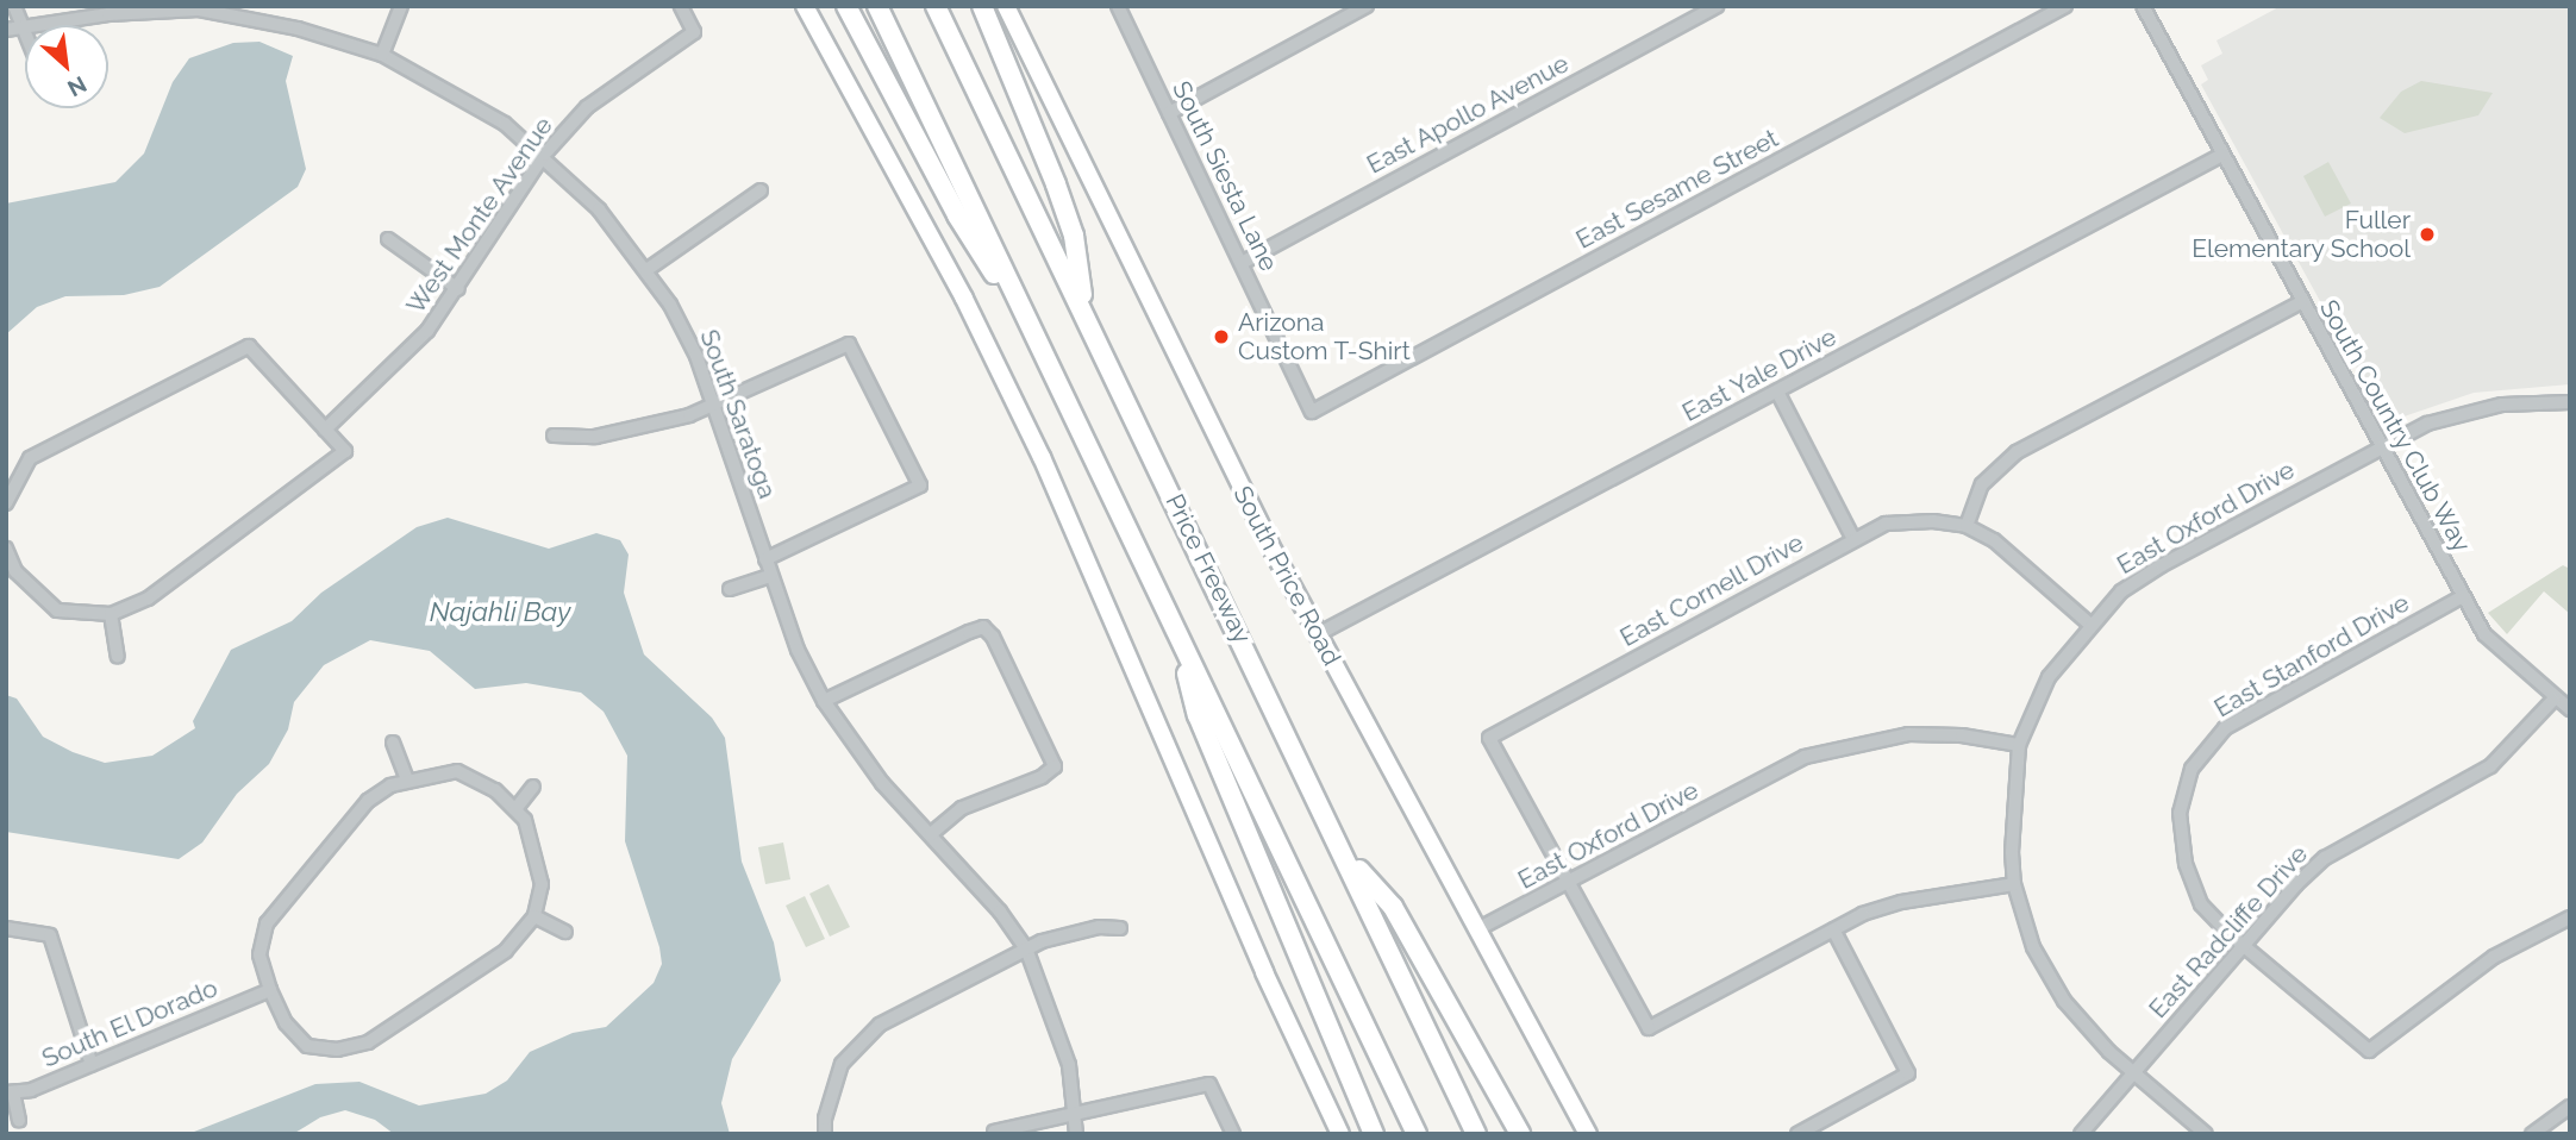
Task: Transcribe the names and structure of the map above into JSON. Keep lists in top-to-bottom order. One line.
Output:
{"streets":{"highway":["Price Freeway"],"main road":["South Price Road"],"street":["East Apollo Avenue","South Siesta Lane","East Sesame Street","West Monte Avenue","East Yale Drive","South Saratoga","South Country Club Way","East Oxford Drive","East Cornell Drive","East Stanford Drive","East Radcliffe Drive","South El Dorado"]},"crossings":[["East Apollo Avenue","South Siesta Lane"],["South Siesta Lane","East Sesame Street"],["West Monte Avenue","South Saratoga"],["East Yale Drive","South Country Club Way"],["East Yale Drive","South Price Road"],["South Country Club Way","East Oxford Drive"],["South Country Club Way","East Stanford Drive"],["South Country Club Way","East Radcliffe Drive"],["East Oxford Drive","South Price Road"],["East Oxford Drive","East Cornell Drive"],["East Stanford Drive","East Radcliffe Drive"]],"water":["Najahli Bay"],"places":["Fuller Elementary School","Arizona Custom T-Shirt"],"north":"bottom right"}
